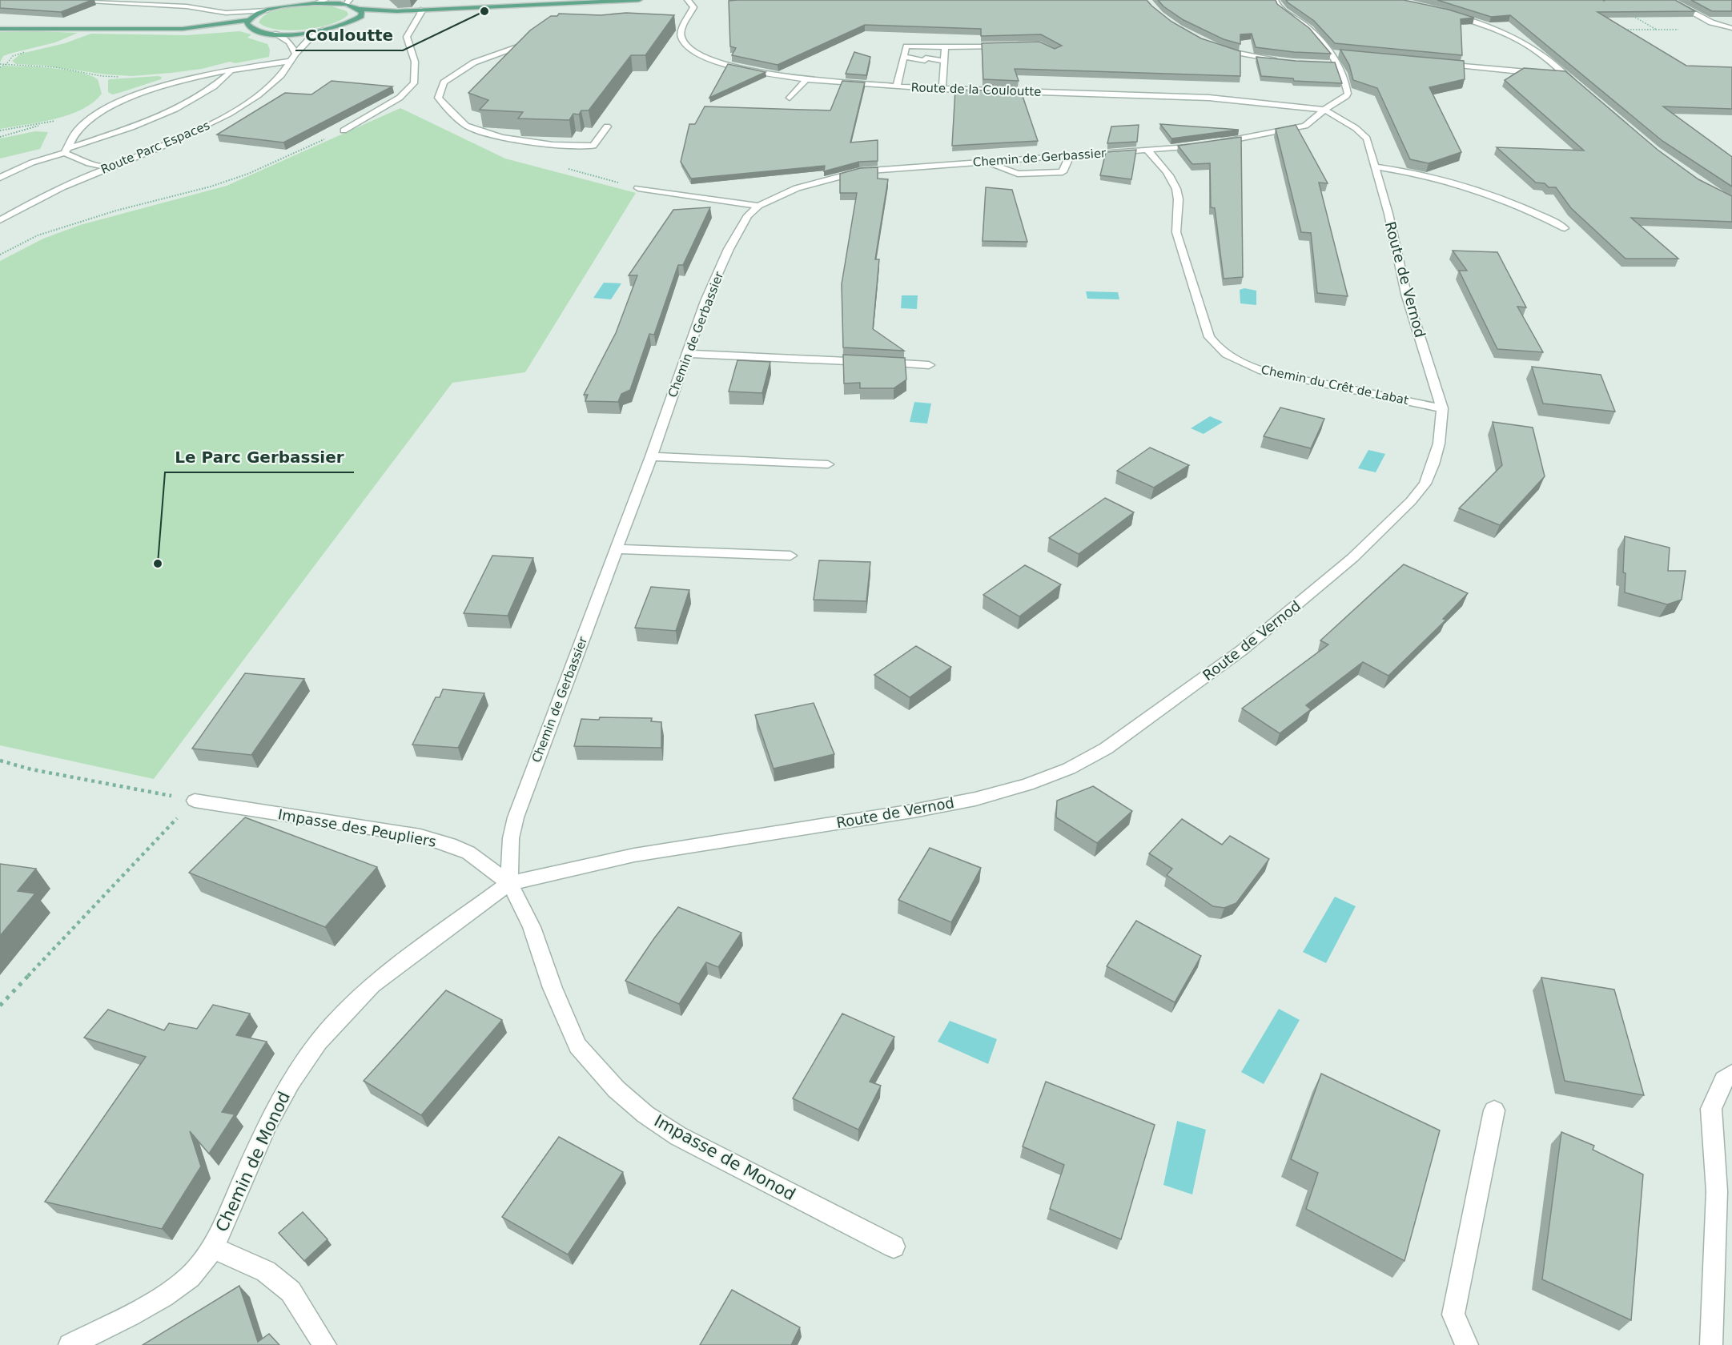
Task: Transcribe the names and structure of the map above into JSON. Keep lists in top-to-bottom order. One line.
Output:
{"streets":{"street":["Route de la Couloutte","Route Parc Espaces","Chemin de Gerbassier","Route de Vernod","Chemin du Crêt de Labat","Impasse des Peupliers","Impasse de Monod","Chemin de Monod"]},"crossings":[["Route de la Couloutte","Chemin de Gerbassier"],["Route de la Couloutte","Route de Vernod"],["Chemin de Gerbassier","Route de Vernod"],["Chemin de Gerbassier","Chemin du Crêt de Labat"],["Chemin de Gerbassier","Impasse des Peupliers"],["Chemin de Gerbassier","Impasse de Monod"],["Chemin de Gerbassier","Chemin de Monod"],["Route de Vernod","Chemin du Crêt de Labat"],["Route de Vernod","Impasse des Peupliers"],["Route de Vernod","Impasse de Monod"],["Route de Vernod","Chemin de Monod"],["Impasse des Peupliers","Impasse de Monod"],["Impasse des Peupliers","Chemin de Monod"],["Impasse de Monod","Chemin de Monod"]],"places":["Couloutte","Le Parc Gerbassier"]}
